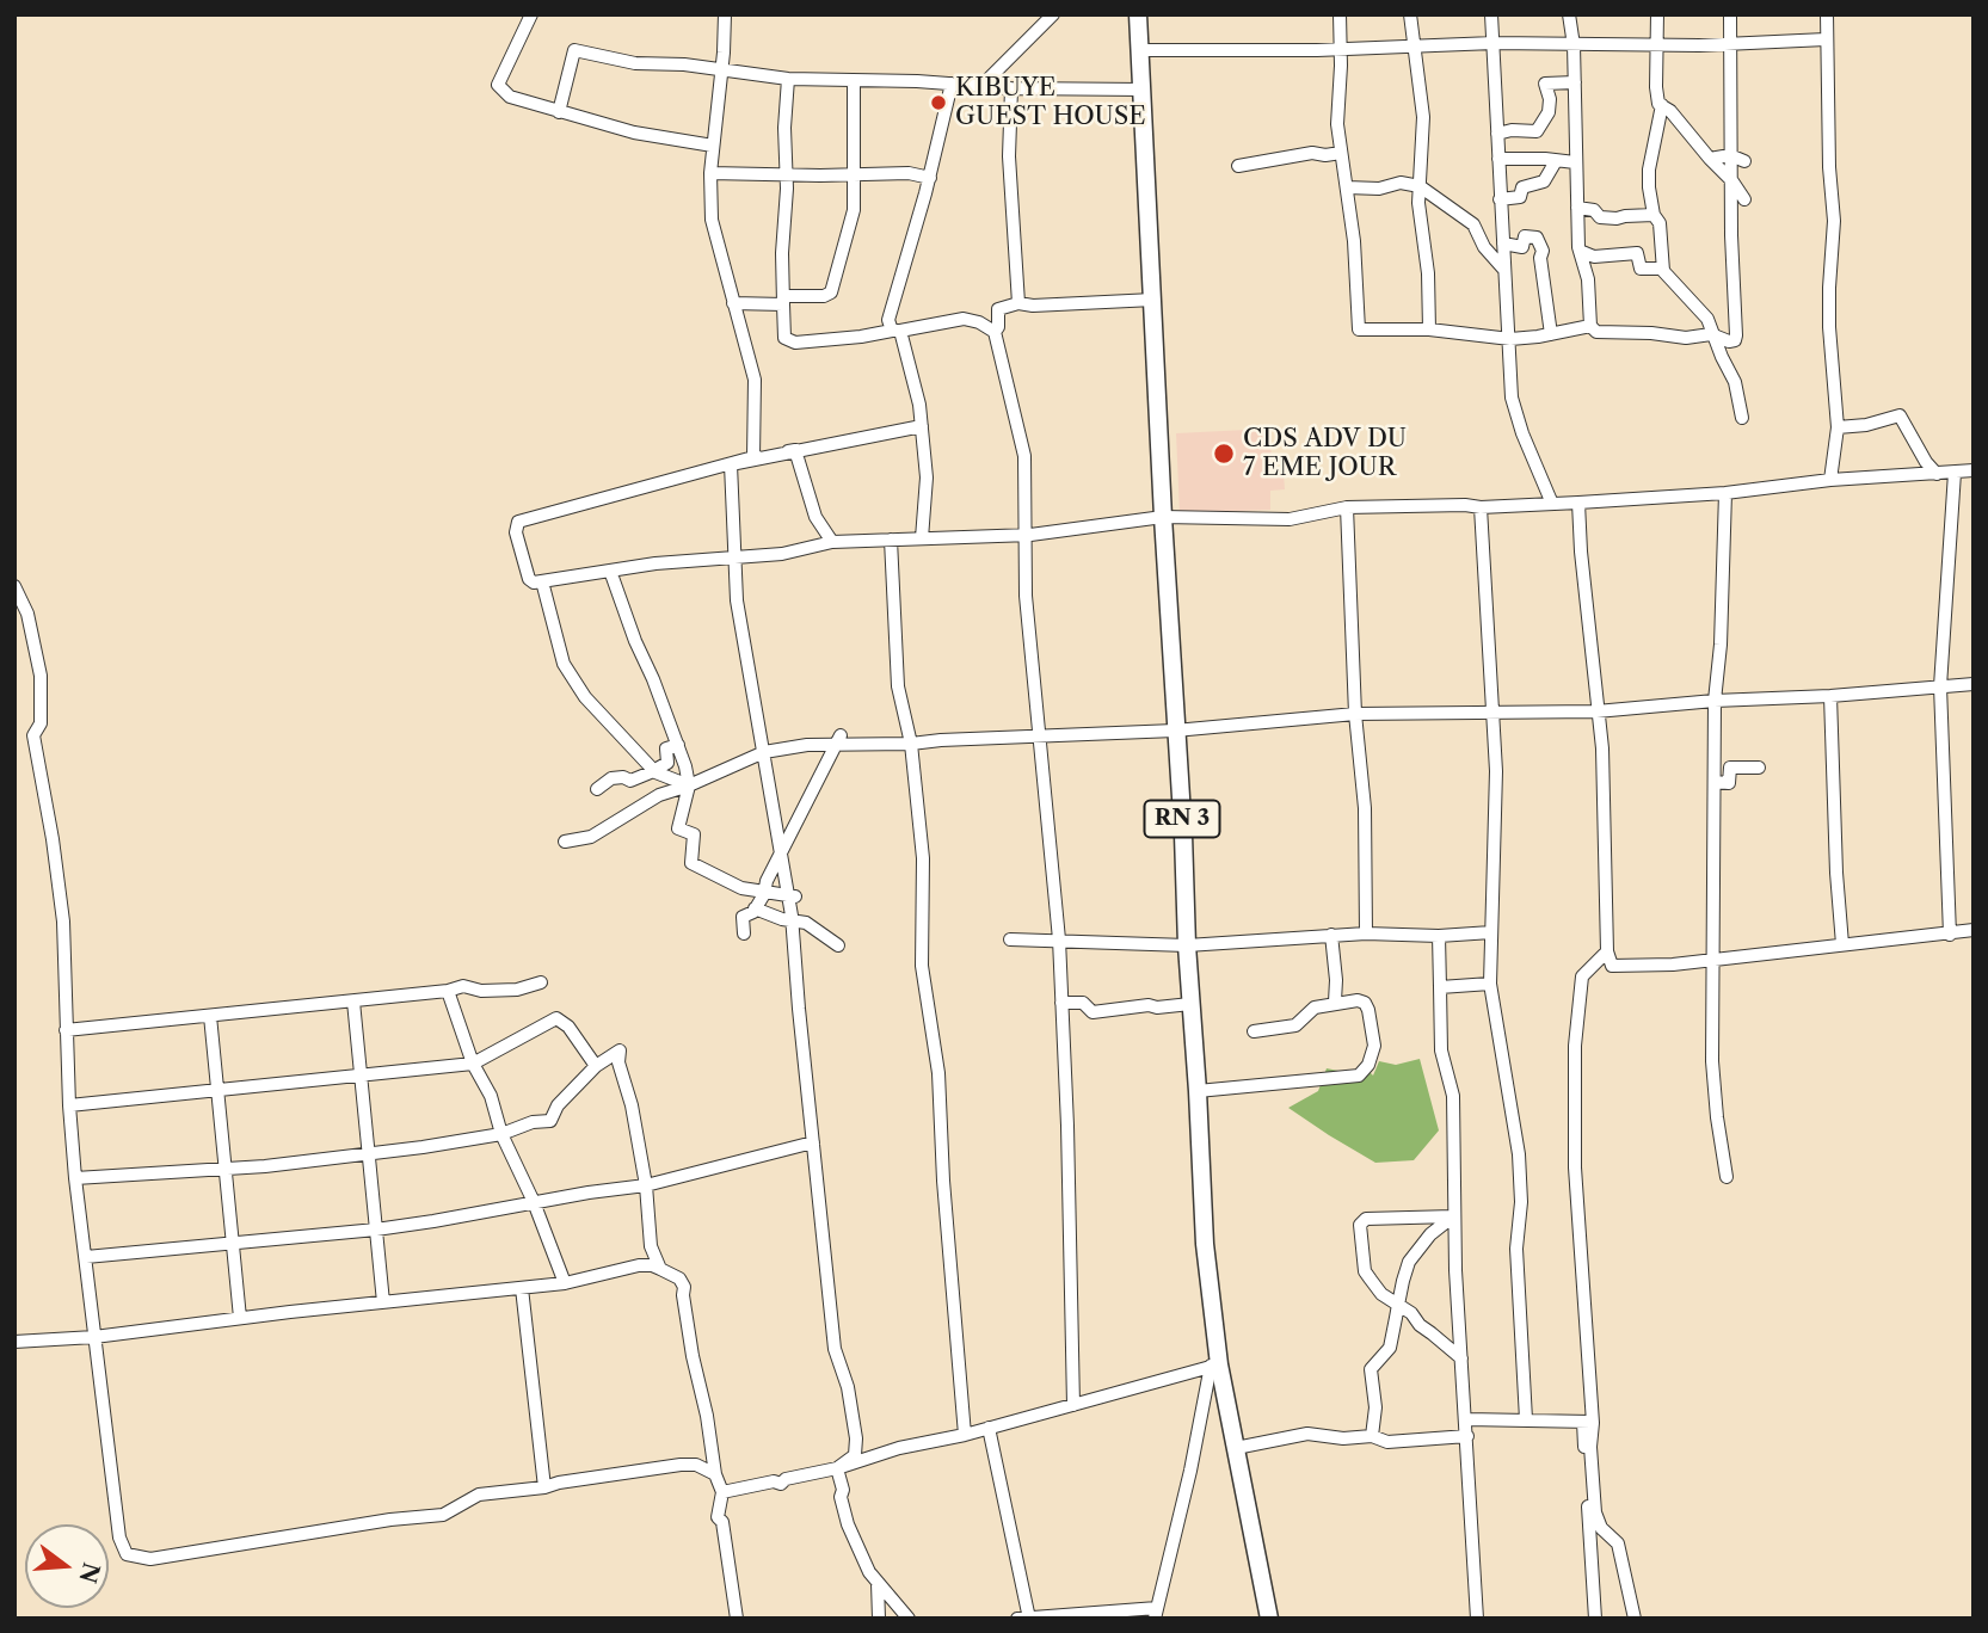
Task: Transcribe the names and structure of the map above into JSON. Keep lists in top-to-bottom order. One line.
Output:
{"streets":{"highway":["RN 3"]},"places":["KIBUYE GUEST HOUSE","CDS ADV DU 7 EME JOUR"],"north":"right"}
